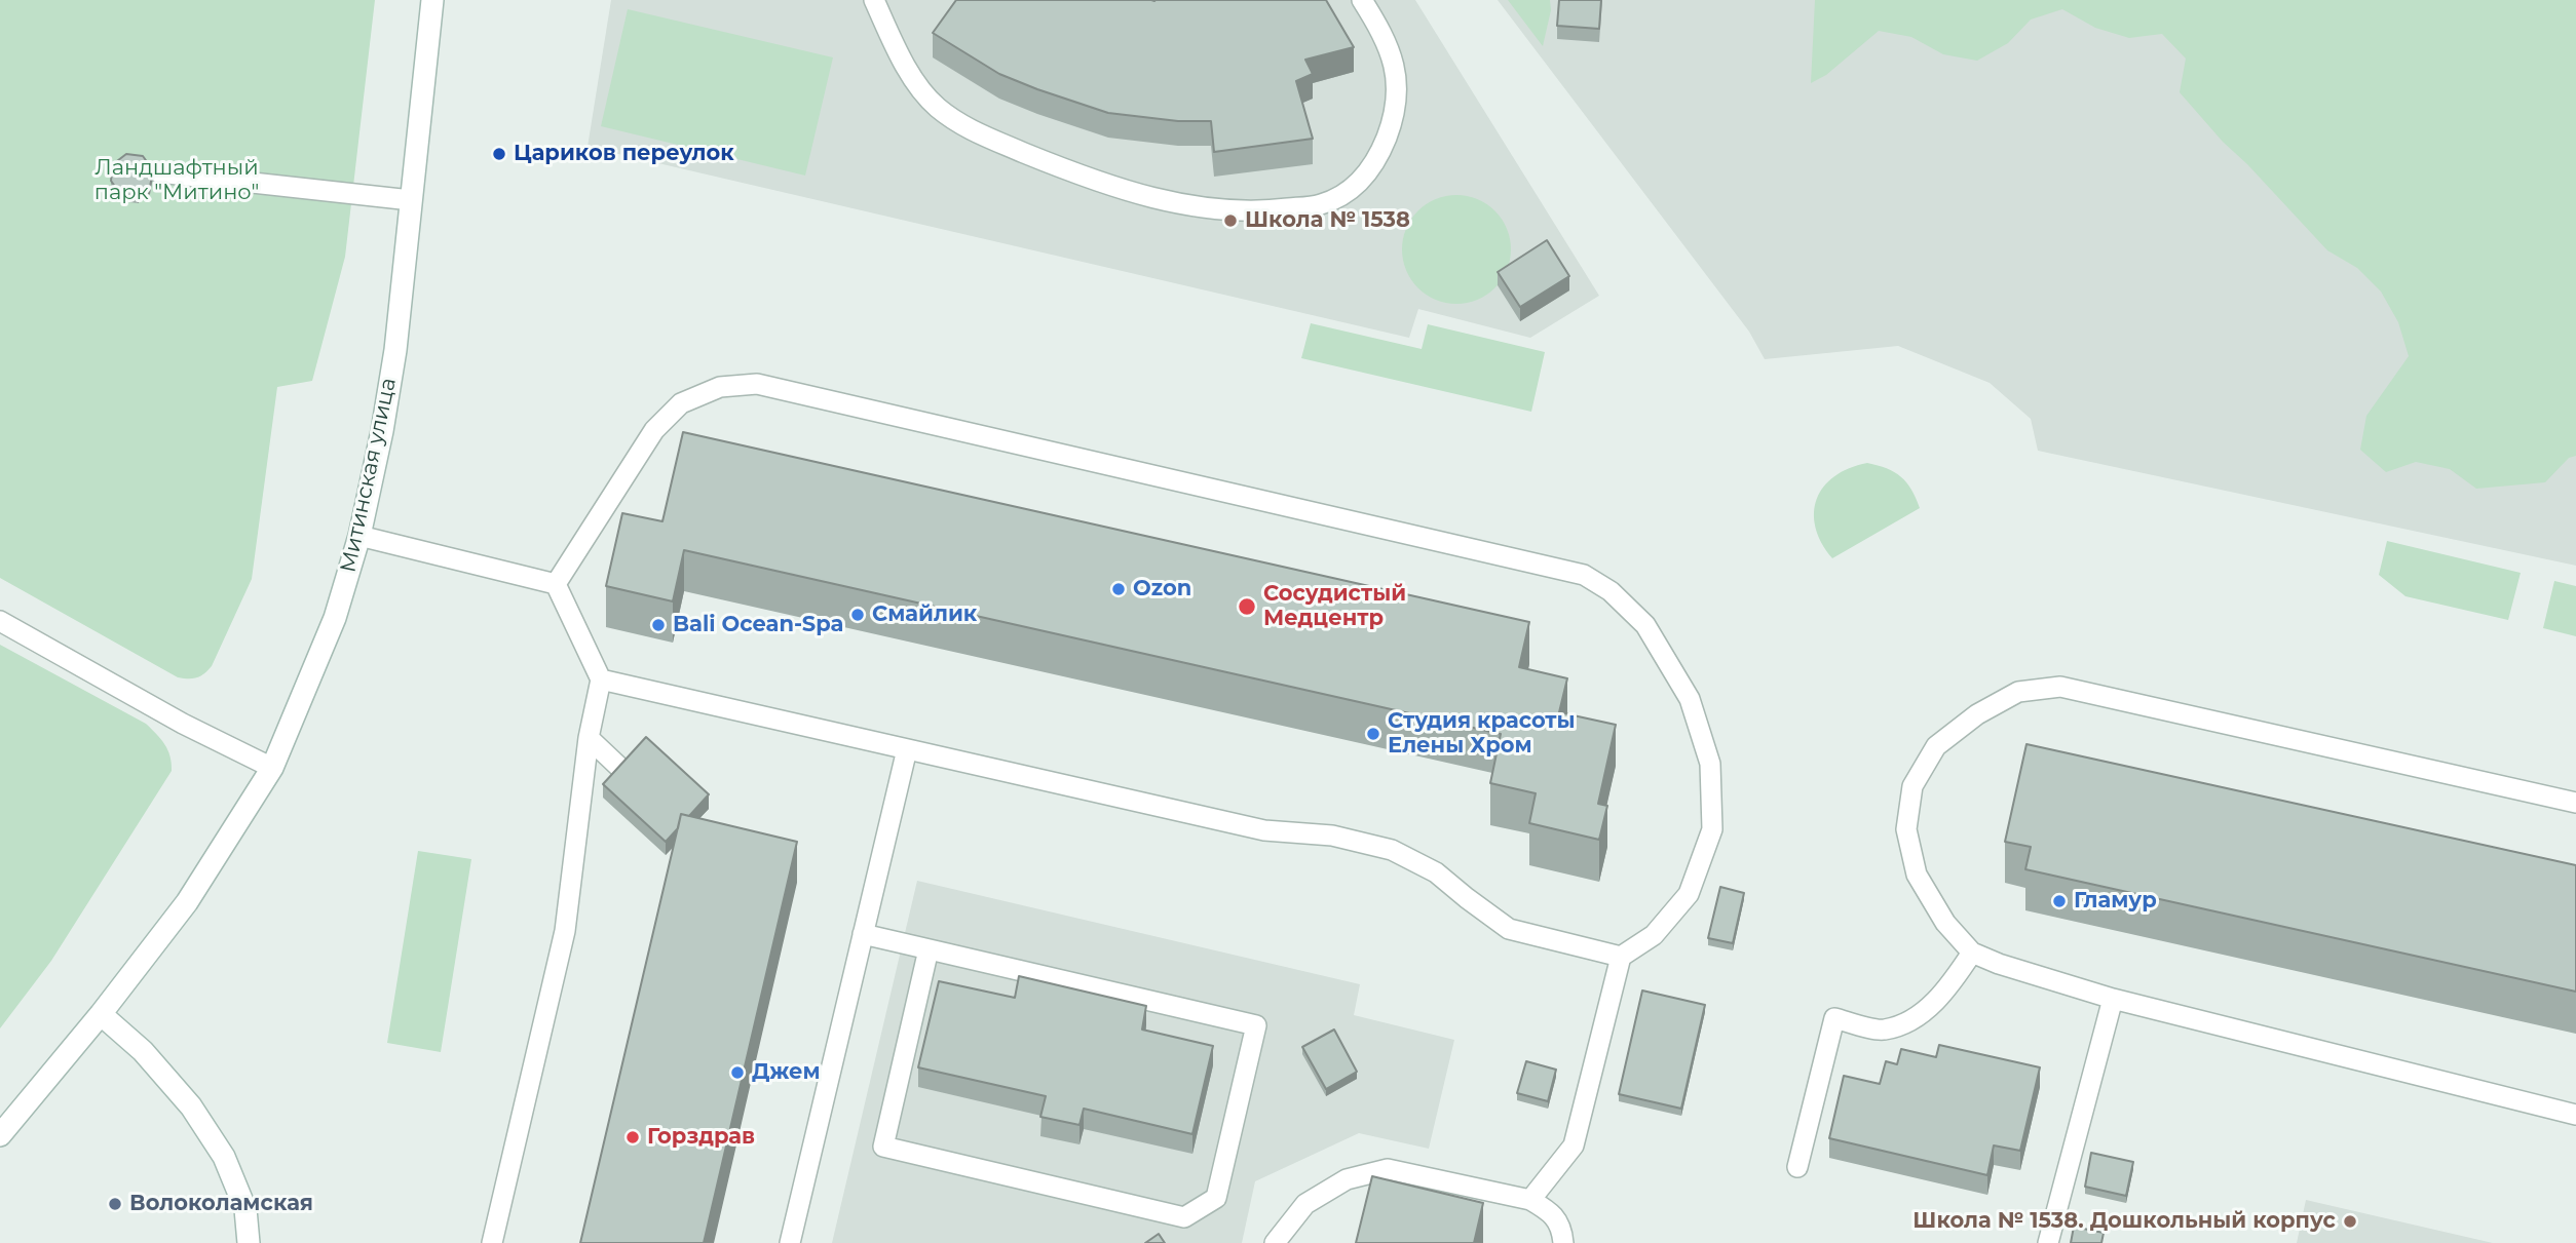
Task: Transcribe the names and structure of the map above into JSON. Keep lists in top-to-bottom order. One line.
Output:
{"streets":{"main road":["Митинская улица"]},"parks":["Ландшафтный парк \"Митино\""],"places":["Цариков переулок","Школа № 1538","Ozon","Сосудистый Медцентр","Смайлик","Bali Ocean-Spa","Студия красоты Елены Хром","Гламур","Джем","Горздрав","Волоколамская","Школа № 1538. Дошкольный корпус"]}
